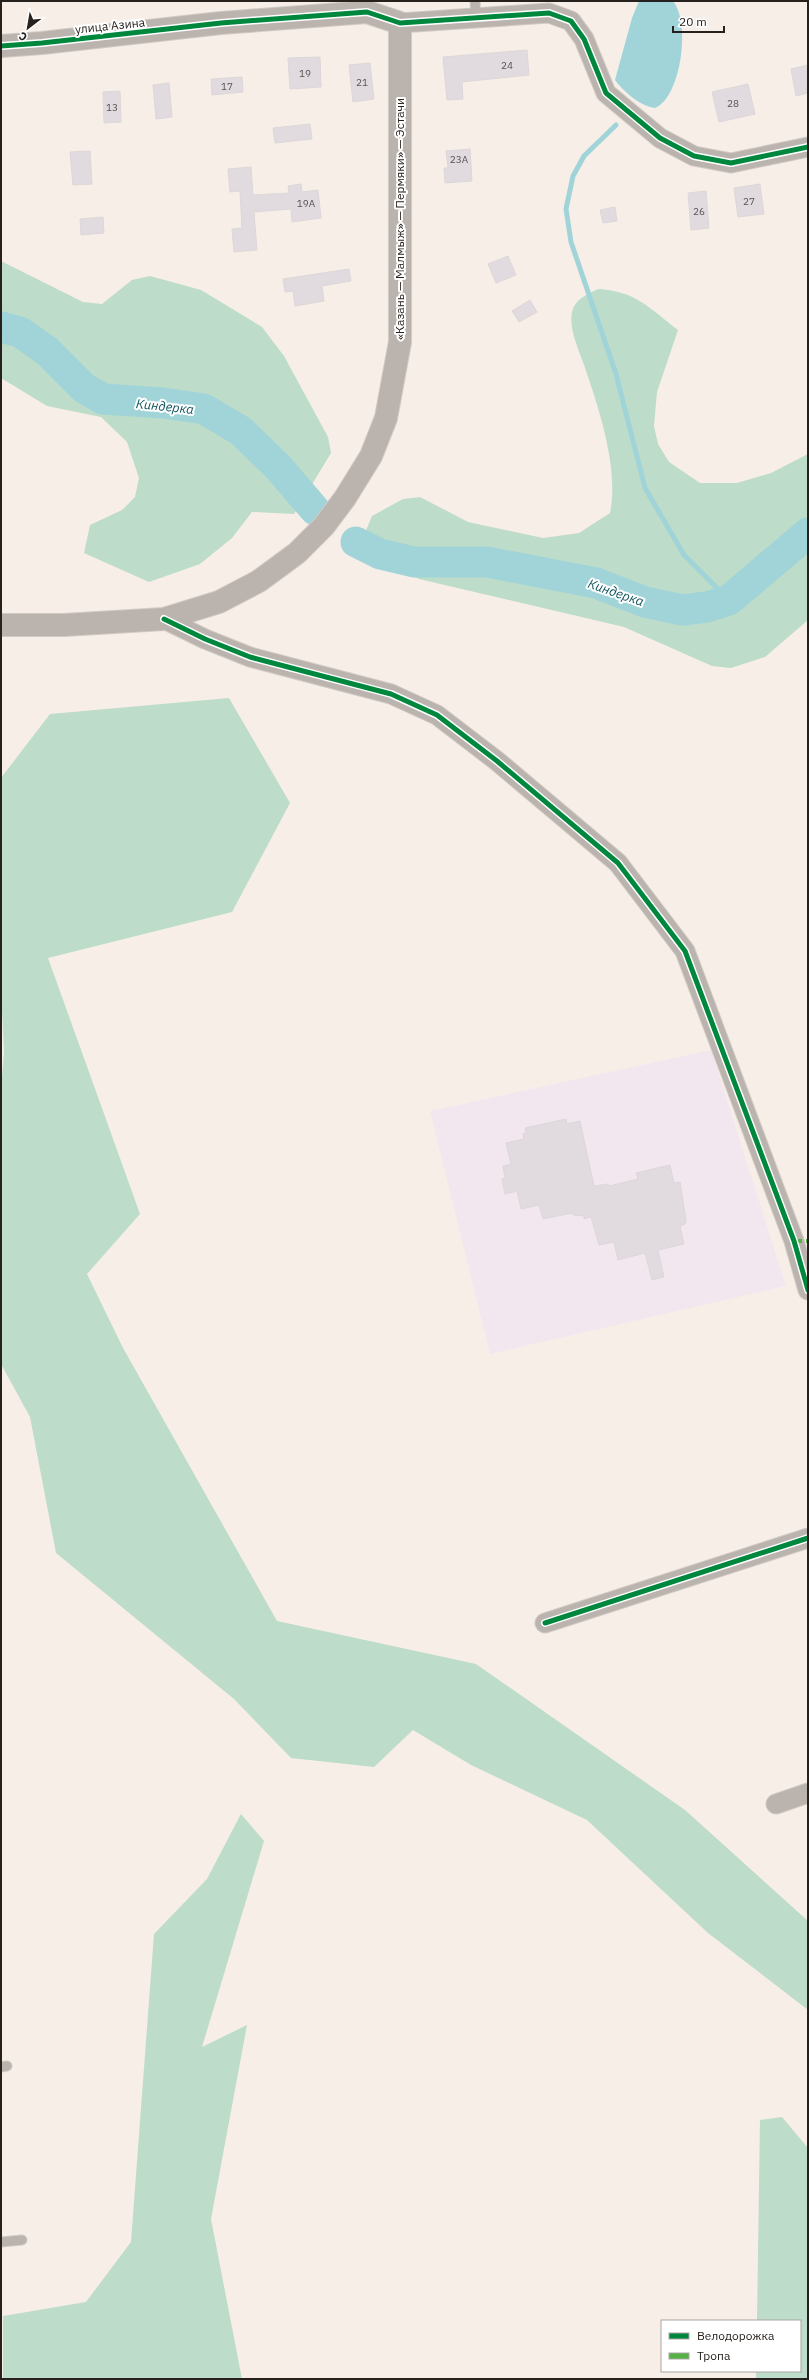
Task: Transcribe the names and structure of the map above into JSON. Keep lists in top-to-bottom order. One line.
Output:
{"streets":{"street":["улица Азина","«Казань — Малмыж» — Пермяки» — Эстачи"]},"crossings":[["улица Азина","«Казань — Малмыж» — Пермяки» — Эстачи"]],"water":["Киндерка"],"house_numbers":["24","19","21","17","28","13","23А","27","19А","26"],"legend":["Велодорожка","Тропа"],"scale_bar":"20 m","north":"bottom left"}
